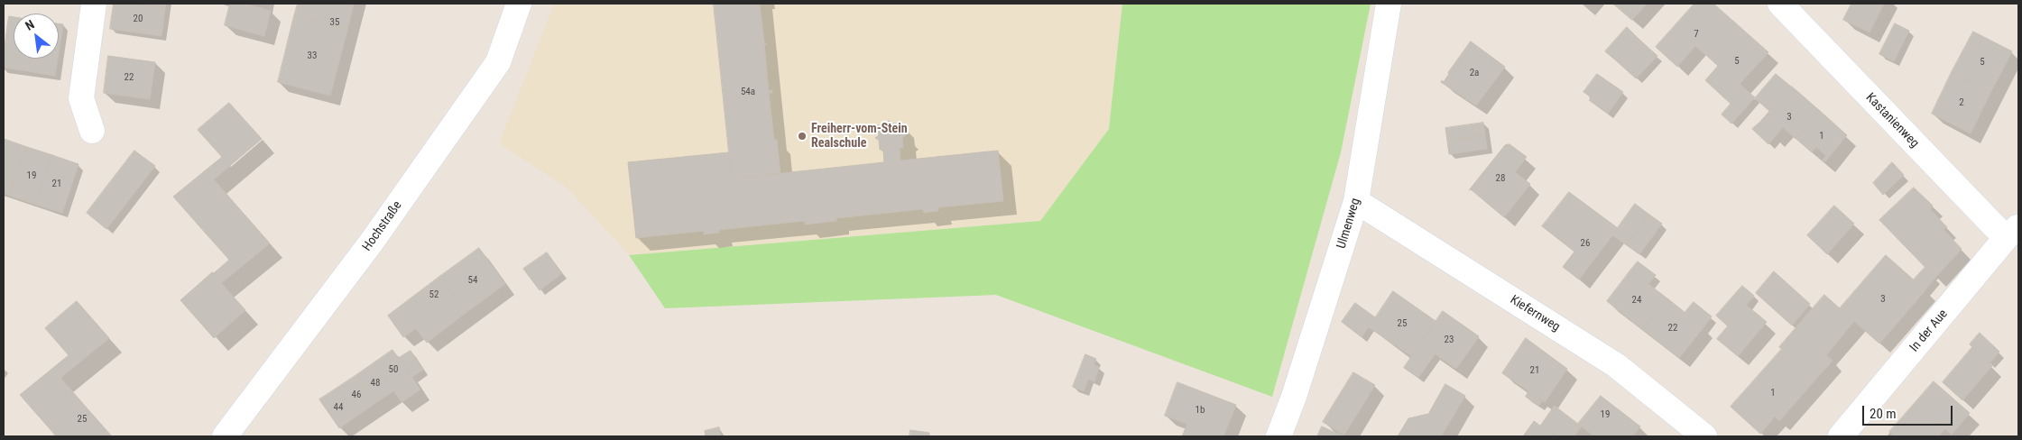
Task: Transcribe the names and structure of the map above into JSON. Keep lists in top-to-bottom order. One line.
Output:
{"streets":{"street":["Kastanienweg","Ulmenweg","Hochstraße","Kiefernweg","In der Aue"]},"crossings":[["Kastanienweg","In der Aue"],["Ulmenweg","Kiefernweg"]],"places":["Freiherr-vom-Stein Realschule"],"house_numbers":["20","35","7","33","5","5","2a","22","54a","2","3","1","19","28","21","26","54","52","3","24","25","22","23","50","21","48","1","46","44","1b","19","25"],"scale_bar":"20 m","north":"top left"}
